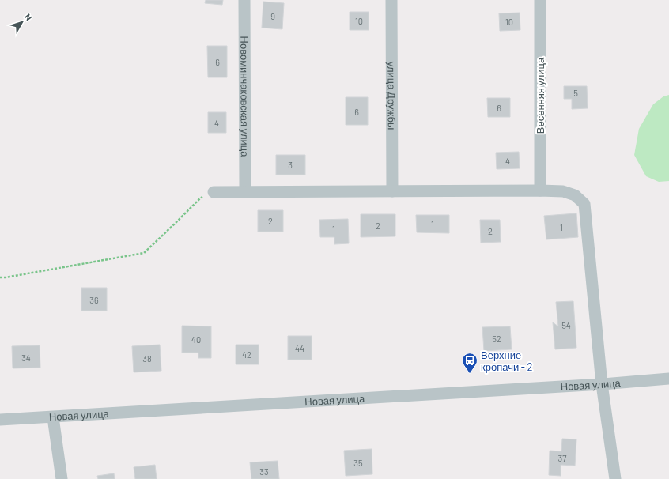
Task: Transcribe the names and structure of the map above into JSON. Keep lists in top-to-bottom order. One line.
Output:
{"streets":{"street":["улица Дружбы","Весенняя улица","Новоминчаковская улица","Новая улица"]},"places":{"bus stop":["Верхние кропачи - 2"]},"house_numbers":["9","10","10","6","5","6","6","4","4","3","2","1","2","1","1","2","36","54","52","40","44","42","34","38","37","35","33"],"north":"top right"}
